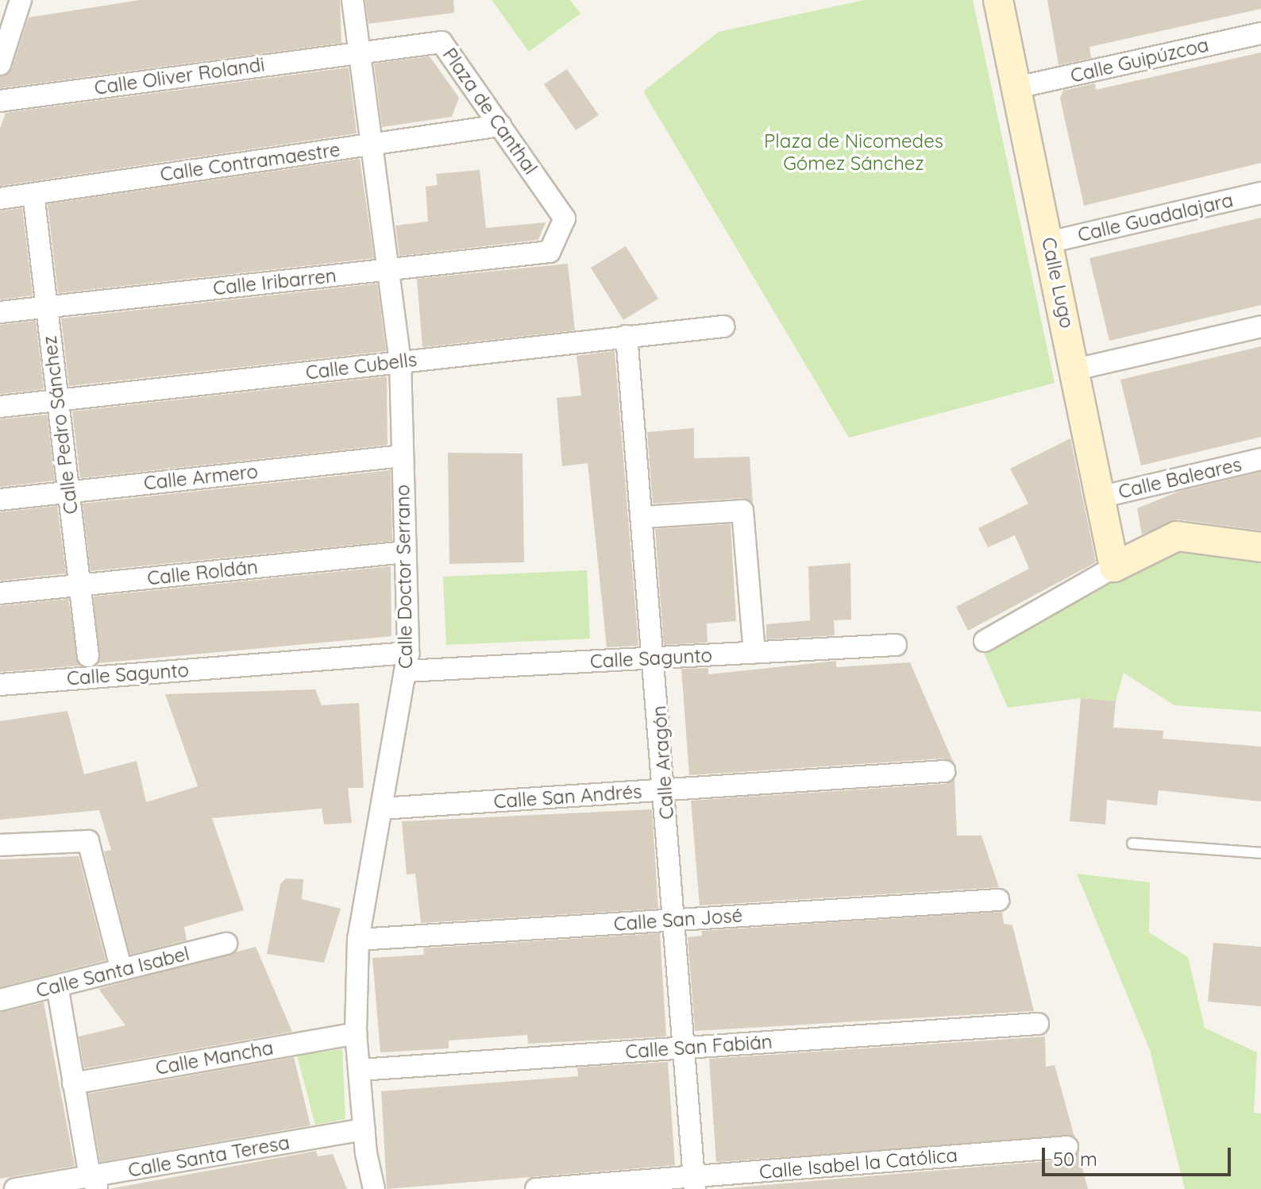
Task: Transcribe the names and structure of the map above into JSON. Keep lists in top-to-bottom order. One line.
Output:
{"streets":{"street":["Calle Guipúzcoa","Calle Oliver Rolandi","Plaza de Canthal","Calle Contramaestre","Calle Guadalajara","Calle Iribarren","Calle Lugo","Calle Cubells","Calle Pedro Sánchez","Calle Armero","Calle Baleares","Calle Roldán","Calle Doctor Serrano","Calle Sagunto","Calle Aragón","Calle San Andrés","Calle San José","Calle Santa Isabel","Calle San Fabián","Calle Mancha","Calle Santa Teresa","Calle Isabel la Católica"]},"crossings":[["Calle Guipúzcoa","Calle Lugo"],["Calle Oliver Rolandi","Plaza de Canthal"],["Calle Oliver Rolandi","Calle Doctor Serrano"],["Plaza de Canthal","Calle Contramaestre"],["Plaza de Canthal","Calle Iribarren"],["Plaza de Canthal","Calle Doctor Serrano"],["Calle Contramaestre","Calle Pedro Sánchez"],["Calle Contramaestre","Calle Doctor Serrano"],["Calle Guadalajara","Calle Lugo"],["Calle Iribarren","Calle Pedro Sánchez"],["Calle Iribarren","Calle Doctor Serrano"],["Calle Lugo","Calle Baleares"],["Calle Cubells","Calle Pedro Sánchez"],["Calle Cubells","Calle Doctor Serrano"],["Calle Cubells","Calle Aragón"],["Calle Pedro Sánchez","Calle Armero"],["Calle Pedro Sánchez","Calle Roldán"],["Calle Armero","Calle Doctor Serrano"],["Calle Roldán","Calle Doctor Serrano"],["Calle Doctor Serrano","Calle Sagunto"],["Calle Doctor Serrano","Calle San Andrés"],["Calle Doctor Serrano","Calle San José"],["Calle Doctor Serrano","Calle San Fabián"],["Calle Doctor Serrano","Calle Mancha"],["Calle Doctor Serrano","Calle Santa Teresa"],["Calle Sagunto","Calle Aragón"],["Calle Aragón","Calle San Andrés"],["Calle Aragón","Calle San José"],["Calle Aragón","Calle San Fabián"],["Calle Aragón","Calle Isabel la Católica"]],"parks":["Plaza de Nicomedes Gómez Sánchez"],"scale_bar":"50 m"}
